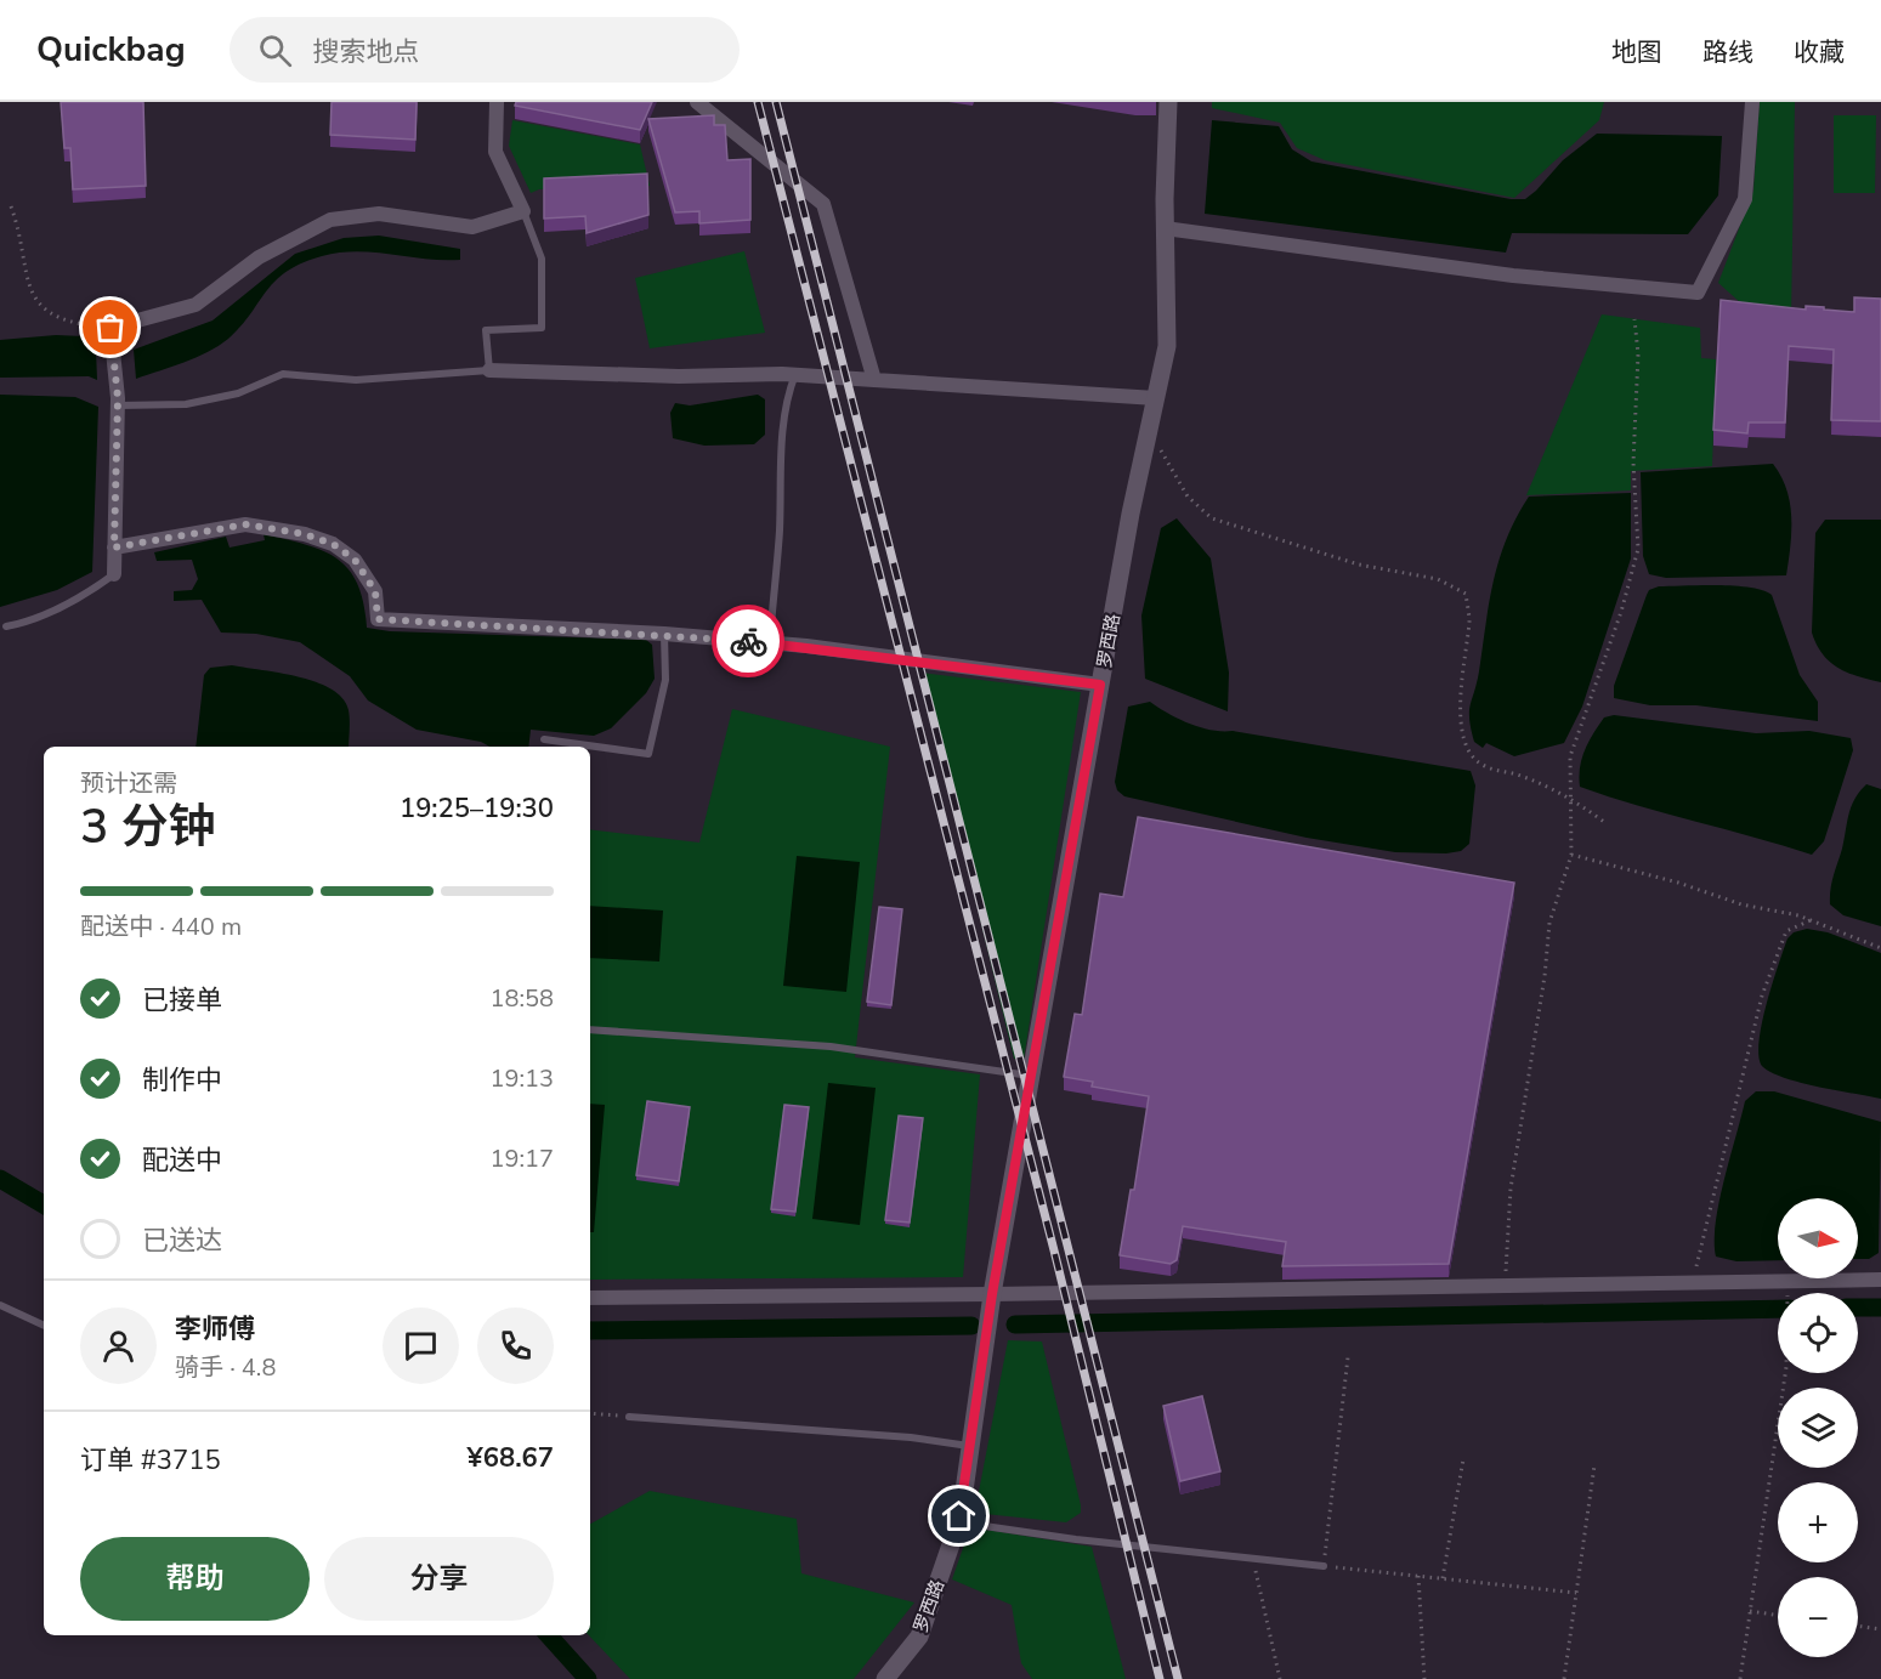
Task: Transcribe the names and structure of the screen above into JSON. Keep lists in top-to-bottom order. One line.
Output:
{"streets":{"street":["罗西路"]},"north":"right","page":{"header":"Quickbag","search":"搜索地点","nav":["地图","路线","收藏"],"heading":["3 分钟","预计还需","19:25–19:30"],"panel":["李师傅","骑手 · 4.8","订单 #3715","¥68.67"],"bar":"配送中 · 440 m","list":[["已接单","18:58"],["制作中","19:13"],["配送中","19:17"],"已送达"],"map_buttons":["+","−"],"buttons":["帮助","分享"]}}
